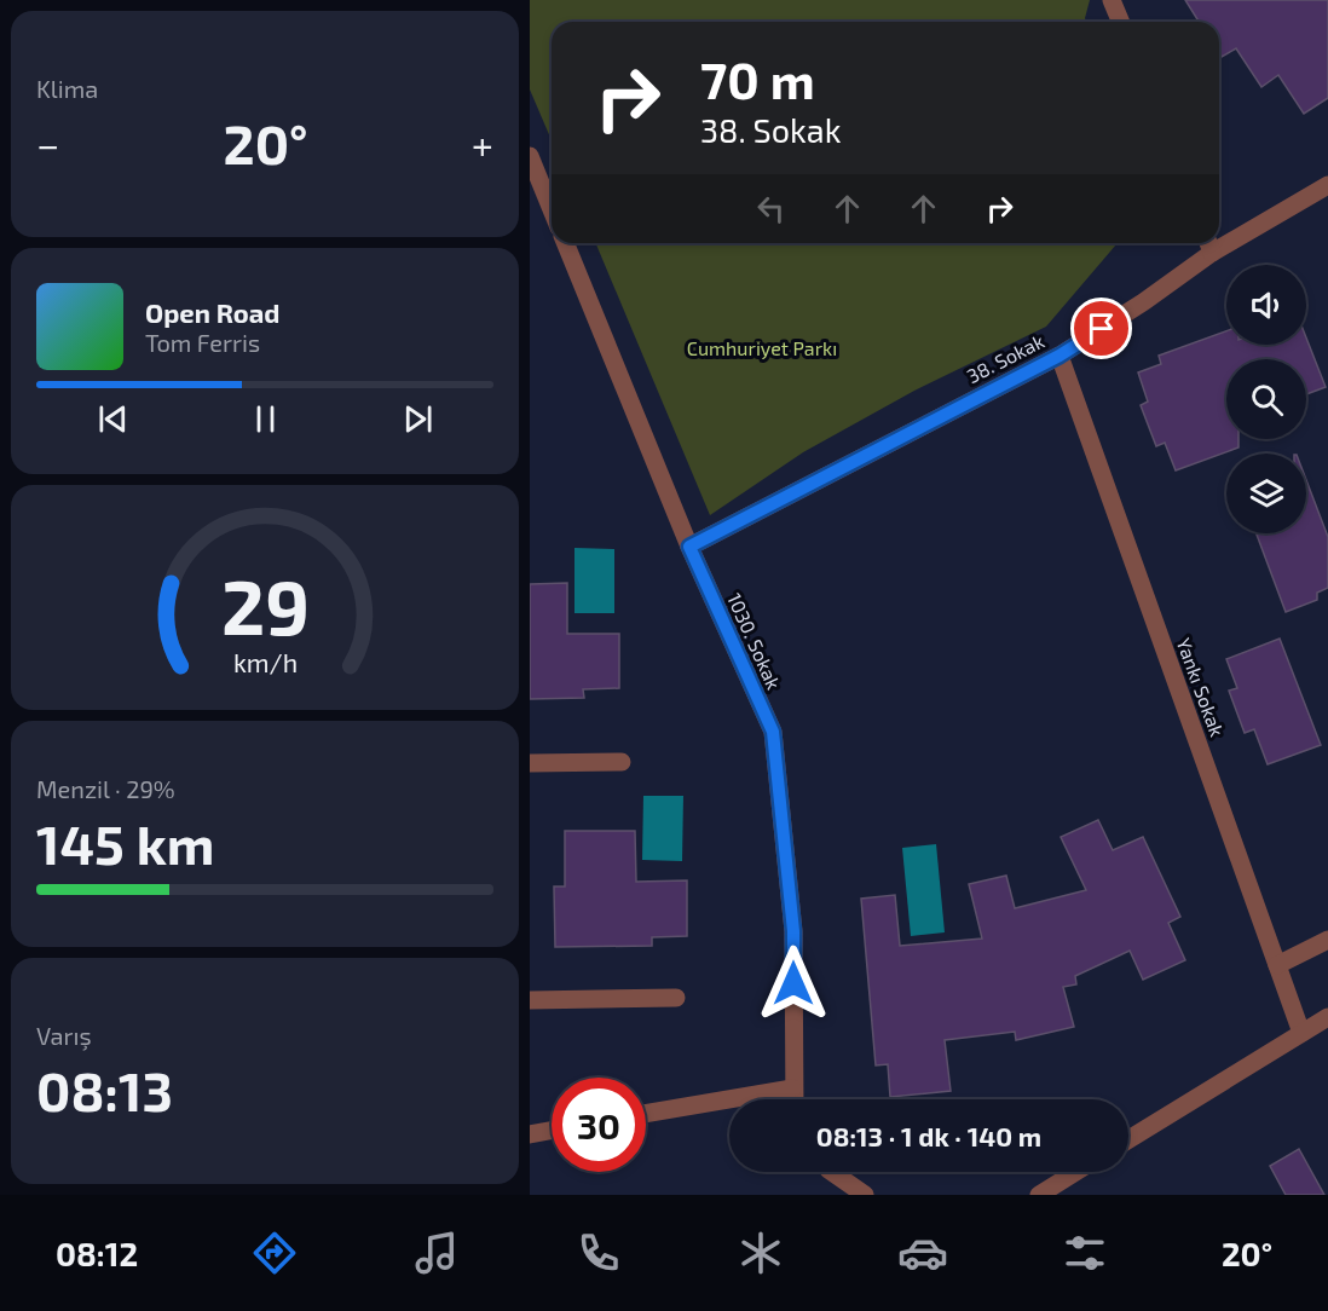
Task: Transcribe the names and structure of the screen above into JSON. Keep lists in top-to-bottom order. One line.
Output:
{"streets":{"street":["38. Sokak","1030. Sokak","Yankı Sokak"]},"crossings":[["38. Sokak","1030. Sokak"],["38. Sokak","Yankı Sokak"]],"parks":["Cumhuriyet Parkı"],"page":{"tile":["Klima",["Menzil · 29%","145 km"],["Varış","08:13"]],"turn":["70 m","38. Sokak"],"heat":["−","20°","+"],"song":["Open Road","Tom Ferris"],"limit":"30","trip":"08:13 · 1 dk · 140 m","tabs":["08:12","20°"],"gauge":["29","km/h"]}}
